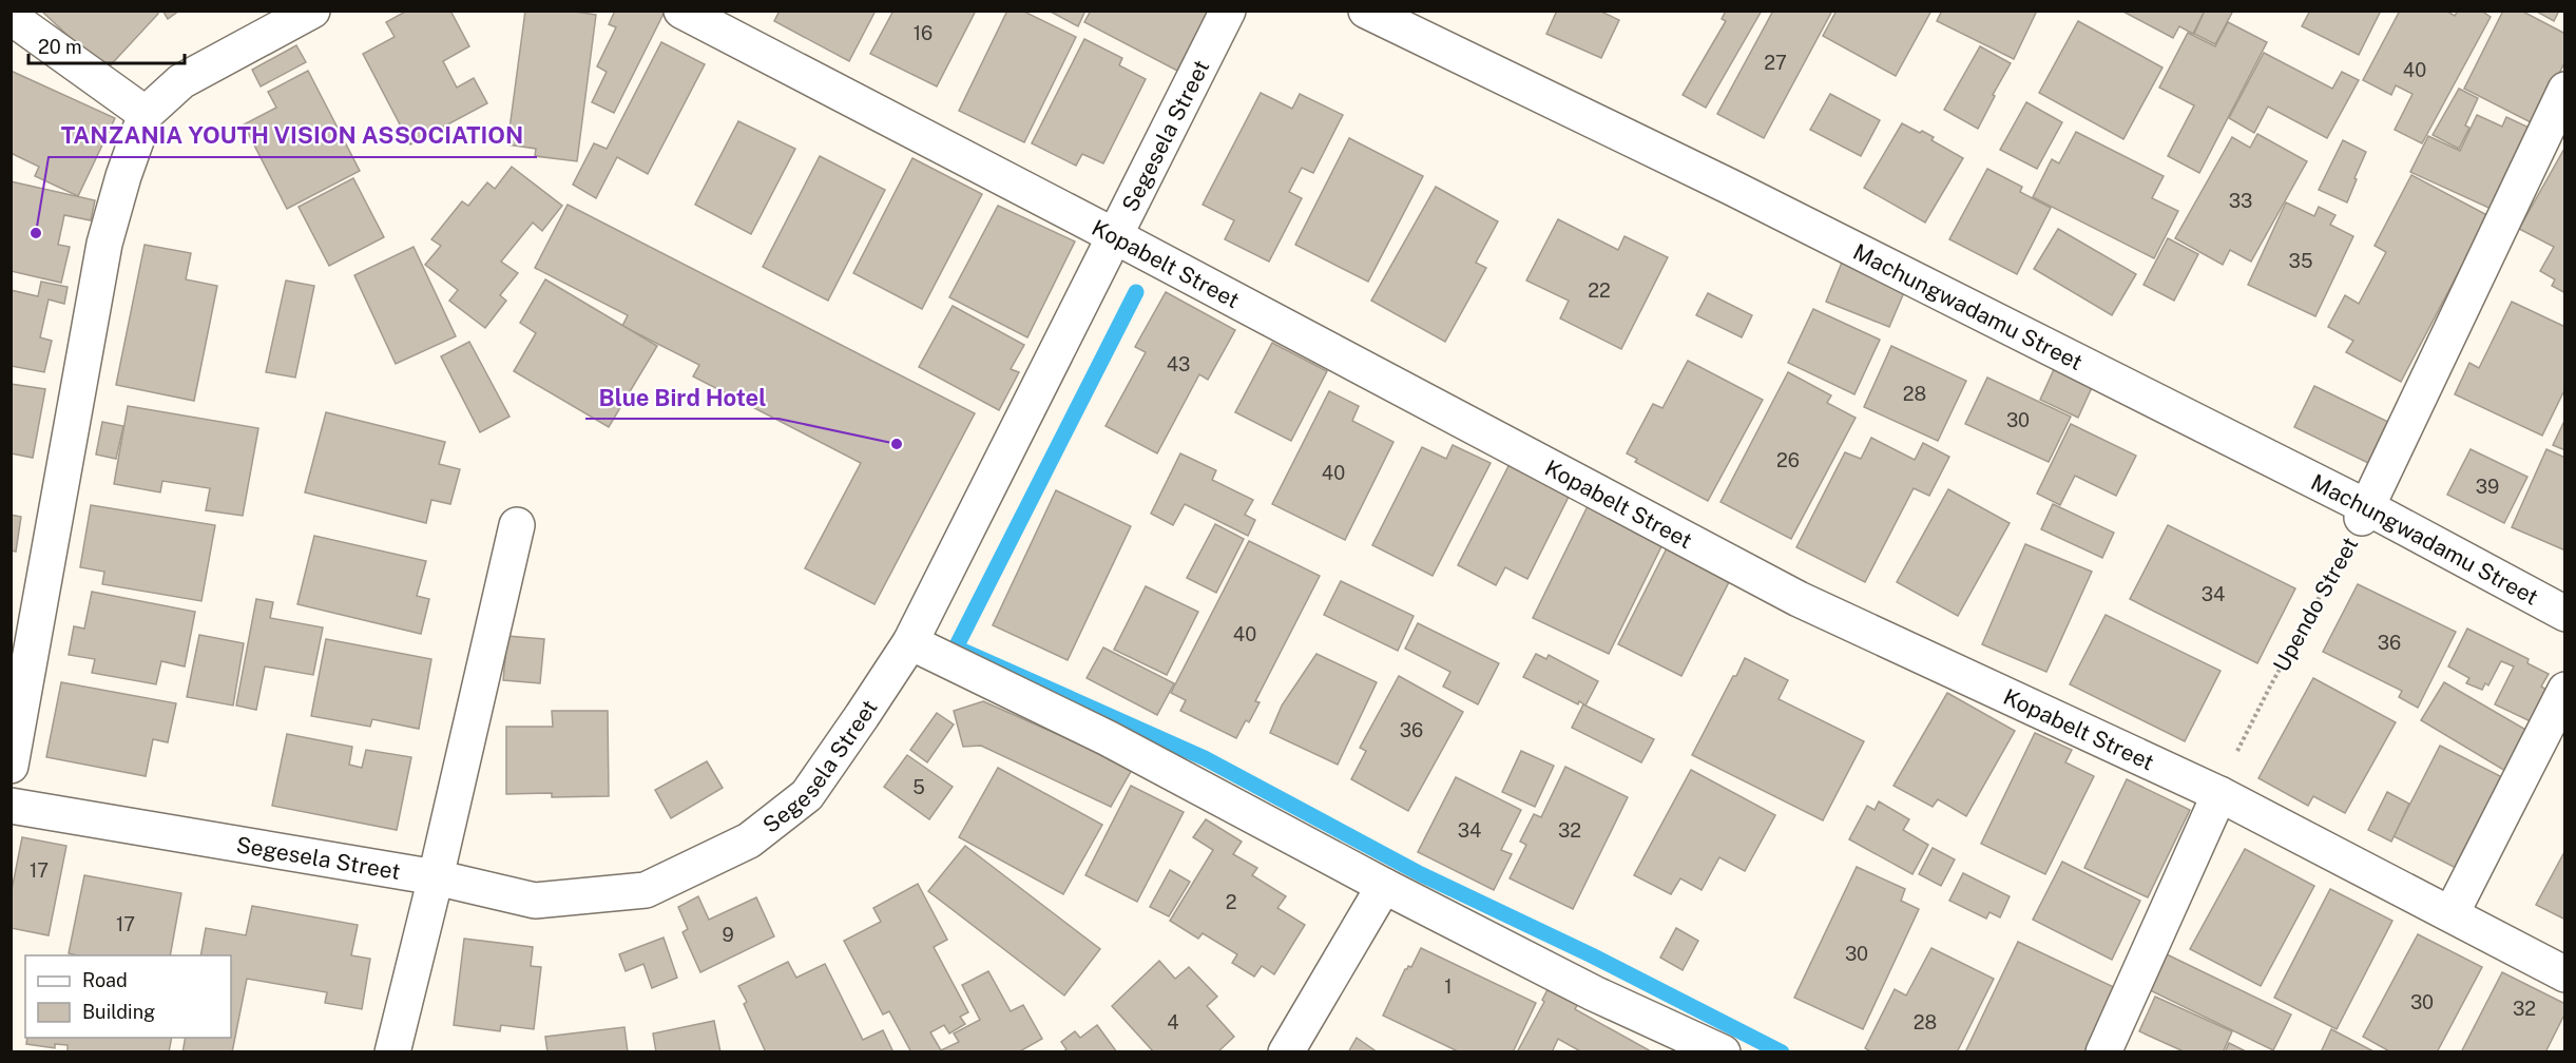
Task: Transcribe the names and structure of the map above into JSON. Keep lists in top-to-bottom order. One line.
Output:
{"streets":{"street":["Segesela Street","Kopabelt Street","Machungwadamu Street"],"path":["Upendo Street"]},"crossings":[["Segesela Street","Kopabelt Street"],["Kopabelt Street","Upendo Street"],["Machungwadamu Street","Upendo Street"]],"places":["TANZANIA YOUTH VISION ASSOCIATION","Blue Bird Hotel"],"house_numbers":["16","27","40","33","35","22","43","28","30","26","40","39","34","40","36","36","5","34","32","17","2","17","9","30","1","30","32","4","28"],"legend":["Road","Building"],"scale_bar":"20 m"}
